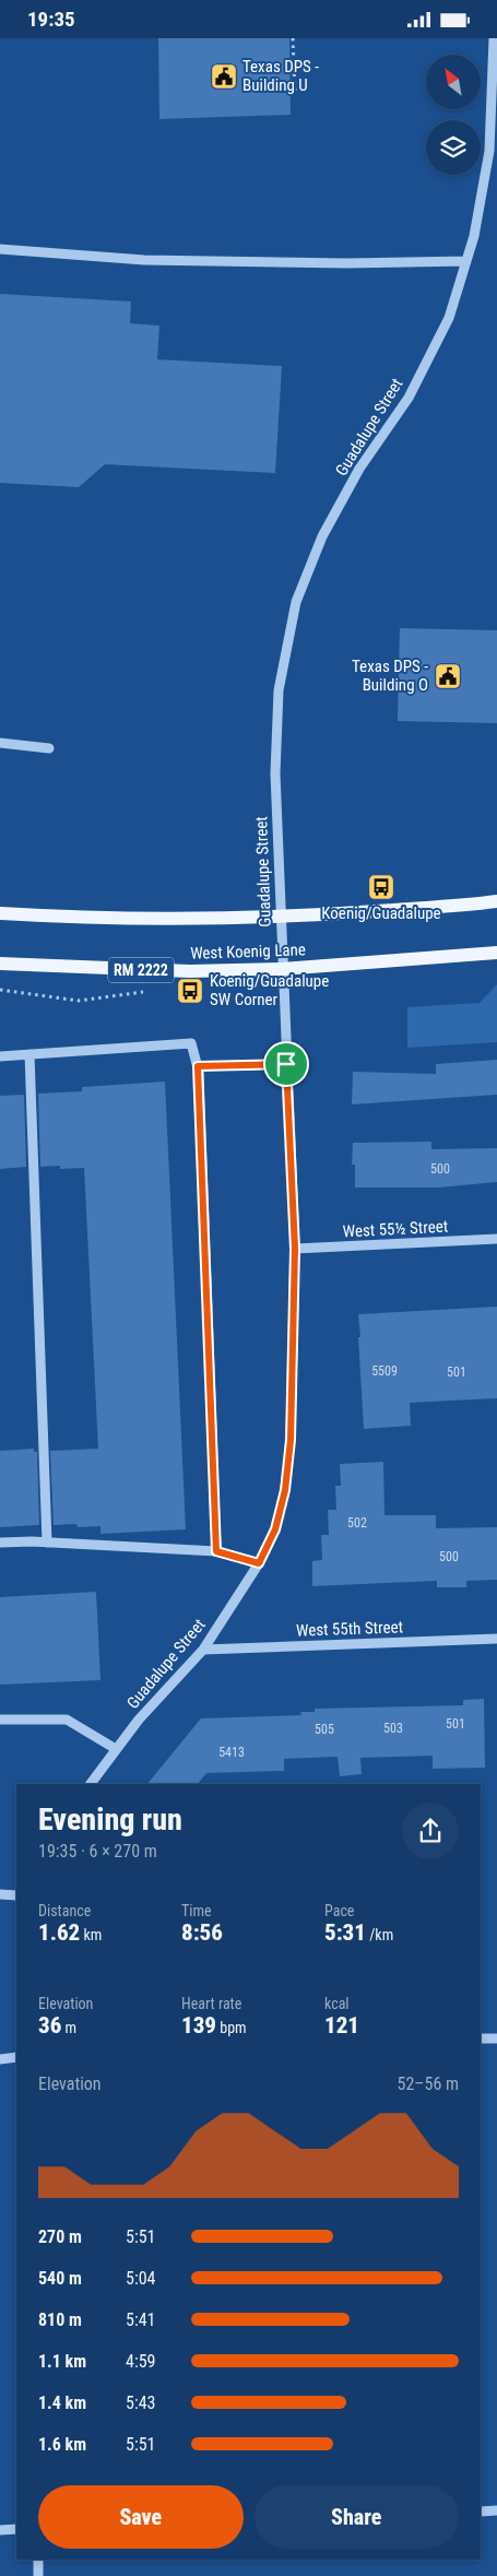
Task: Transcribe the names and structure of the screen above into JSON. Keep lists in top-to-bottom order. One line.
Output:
{"streets":{"main road":["West Koenig Lane","RM 2222"],"street":["Guadalupe Street","West 55½ Street","West 55th Street"]},"crossings":[["Guadalupe Street","West Koenig Lane"],["Guadalupe Street","West 55½ Street"],["Guadalupe Street","West 55th Street"]],"places":{"public building":["Texas DPS - Building U","Texas DPS - Building O"],"bus stop":["Koenig/Guadalupe","Koenig/Guadalupe SW Corner"]},"house_numbers":["500","5509","501","502","500","501","503","505","5413"],"north":"top left","page":{"status":"19:35","heading":["Evening run","19:35 · 6 × 270 m"],"stats":[["Distance","1.62 km"],["Time","8:56"],["Pace","5:31 /km"],["Elevation","36 m"],["Heart rate","139 bpm"],["kcal","121"]],"chart":["Elevation","52–56 m"],"list":[{"name":"270 m","note":"5:51"},{"name":"540 m","note":"5:04"},{"name":"810 m","note":"5:41"},{"name":"1.1 km","note":"4:59"},{"name":"1.4 km","note":"5:43"},{"name":"1.6 km","note":"5:51"}],"buttons":["Save","Share"]}}
